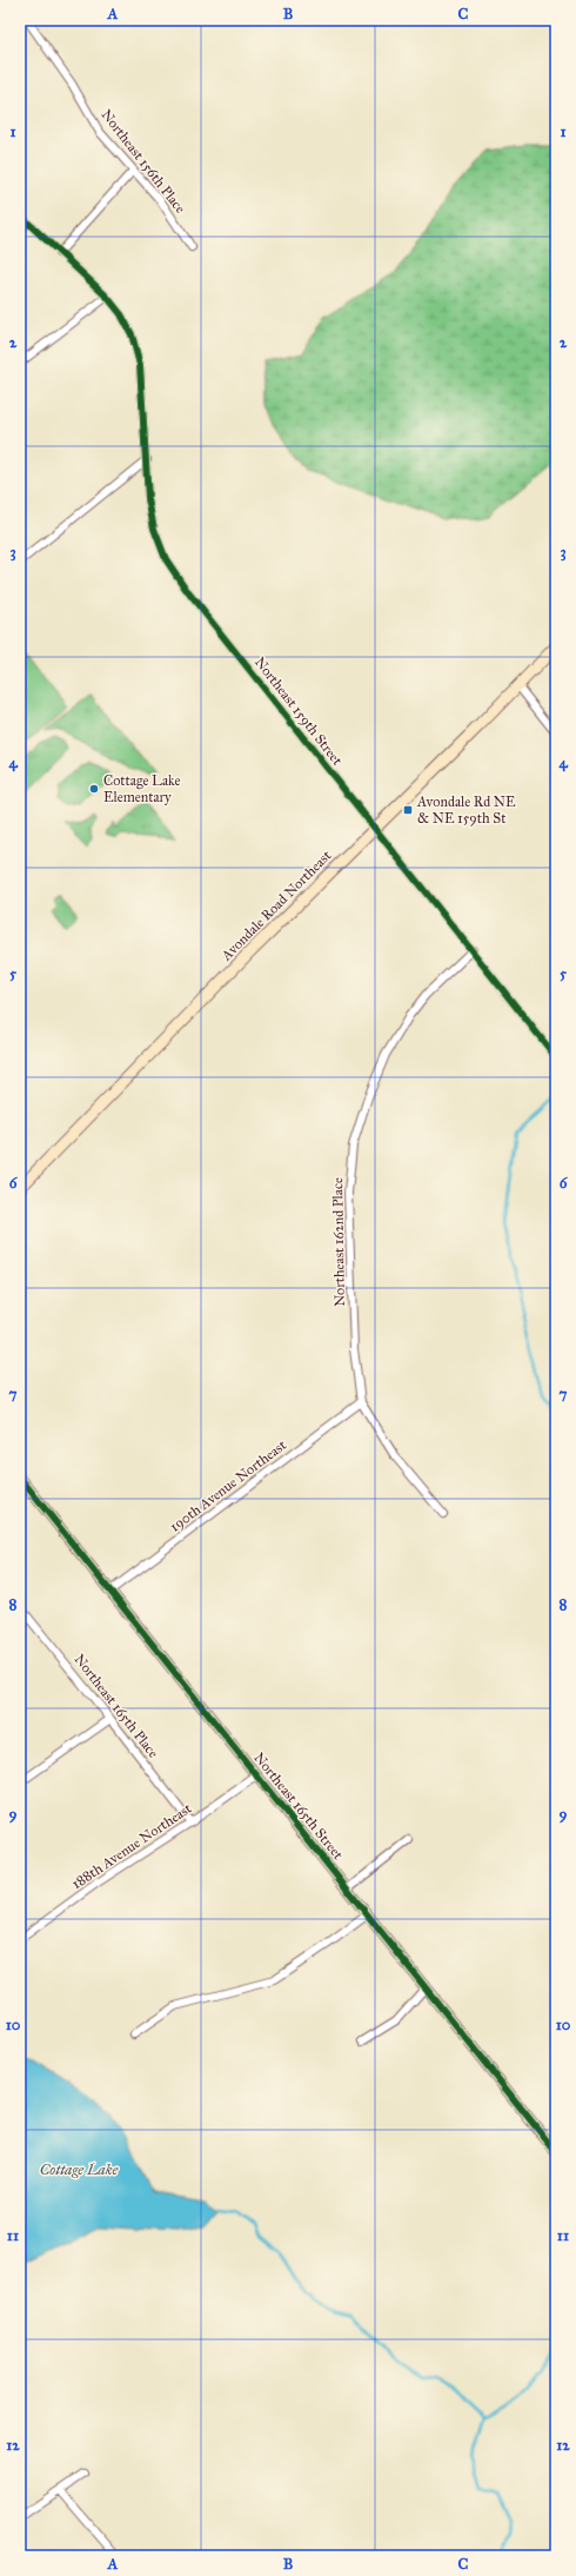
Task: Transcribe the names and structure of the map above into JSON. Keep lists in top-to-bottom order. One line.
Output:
{"streets":{"main road":["Avondale Road Northeast"],"street":["Northeast 156th Place","Northeast 159th Street","Northeast 162nd Place","190th Avenue Northeast","Northeast 165th Place","Northeast 165th Street","188th Avenue Northeast"]},"crossings":[["Northeast 159th Street","Avondale Road Northeast"],["Northeast 159th Street","Northeast 162nd Place"],["Northeast 162nd Place","190th Avenue Northeast"],["190th Avenue Northeast","Northeast 165th Street"],["Northeast 165th Place","188th Avenue Northeast"],["Northeast 165th Street","188th Avenue Northeast"]],"water":["Cottage Lake"],"places":{"other":["Cottage Lake Elementary"],"transit":["Avondale Rd NE & NE 159th St"]},"grid":{"columns":["A","B","C"],"rows":["1","2","3","4","5","6","7","8","9","10","11","12"]}}
